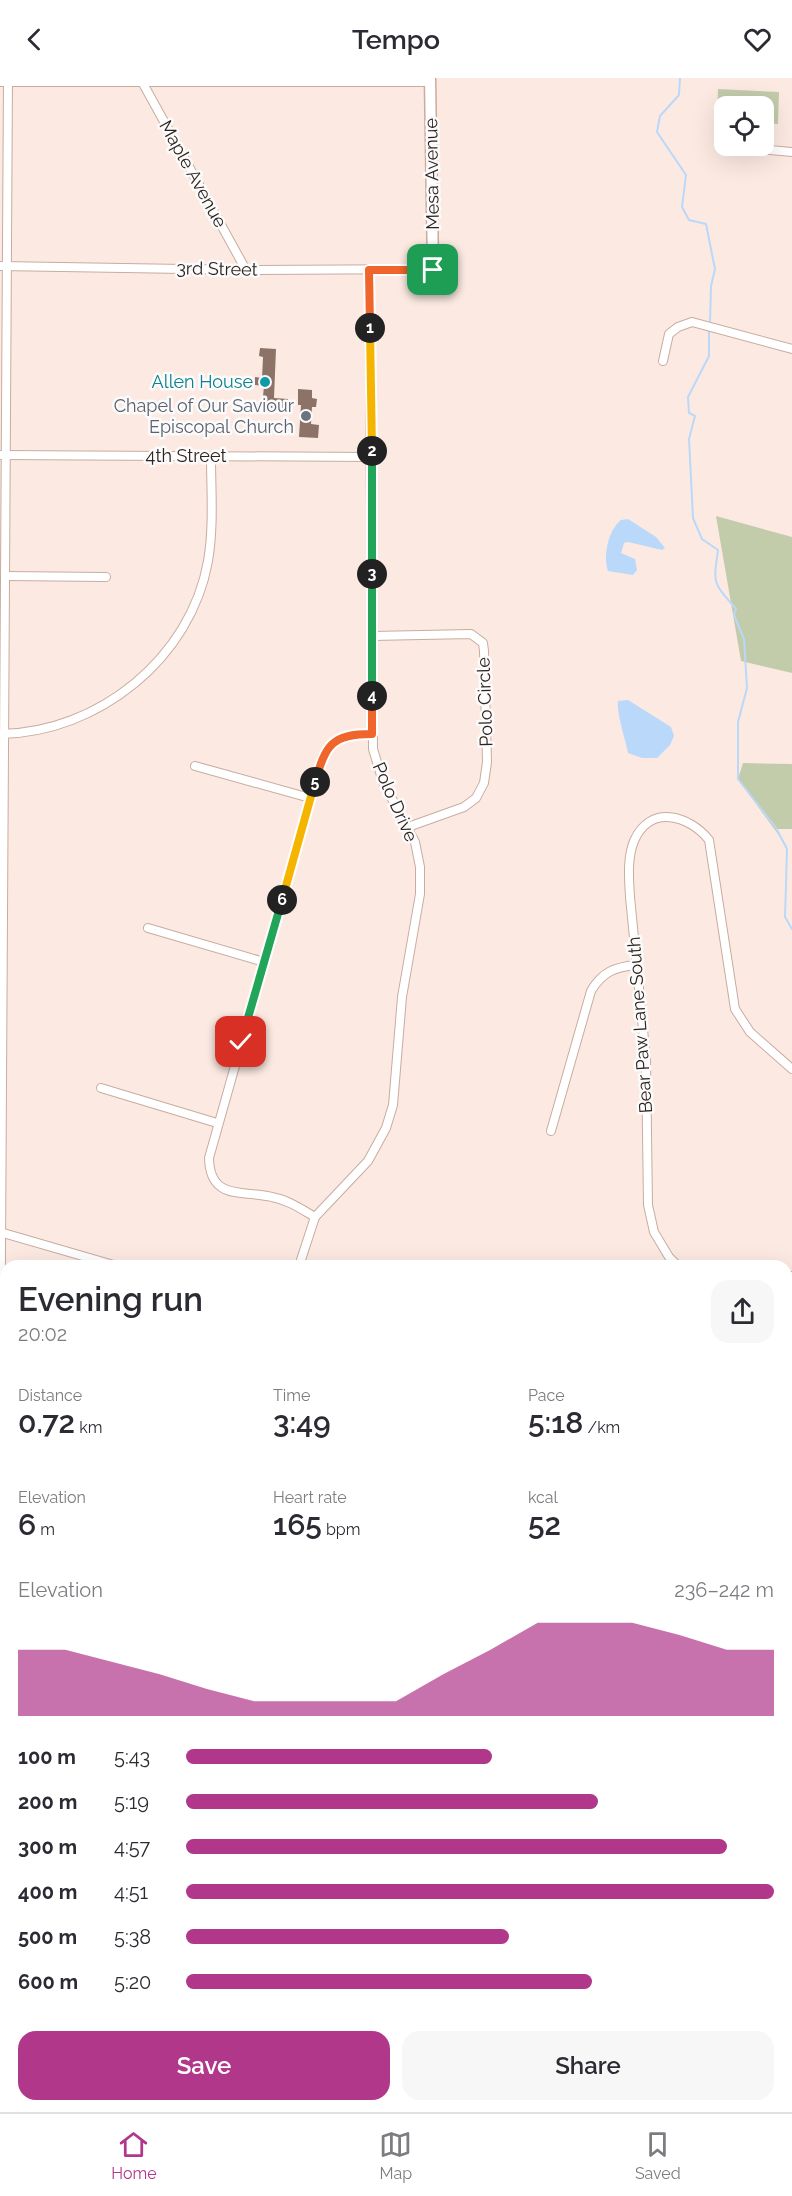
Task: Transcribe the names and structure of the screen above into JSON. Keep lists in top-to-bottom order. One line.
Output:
{"streets":{"street":["Maple Avenue","Mesa Avenue","3rd Street","4th Street","Polo Circle","Polo Drive","Bear Paw Lane South"]},"crossings":[["Maple Avenue","3rd Street"],["Mesa Avenue","3rd Street"],["3rd Street","Polo Drive"],["4th Street","Polo Drive"],["Polo Circle","Polo Drive"]],"places":["Allen House","Chapel of Our Saviour Episcopal Church"],"page":{"header":"Tempo","pins":["1","2","3","4","5","6"],"heading":["Evening run","20:02"],"stats":[["Distance","0.72 km"],["Time","3:49"],["Pace","5:18 /km"],["Elevation","6 m"],["Heart rate","165 bpm"],["kcal","52"]],"chart":["Elevation","236–242 m"],"list":[{"name":"100 m","note":"5:43"},{"name":"200 m","note":"5:19"},{"name":"300 m","note":"4:57"},{"name":"400 m","note":"4:51"},{"name":"500 m","note":"5:38"},{"name":"600 m","note":"5:20"}],"buttons":["Save","Share"],"tabs":["Home","Map","Saved"]}}
